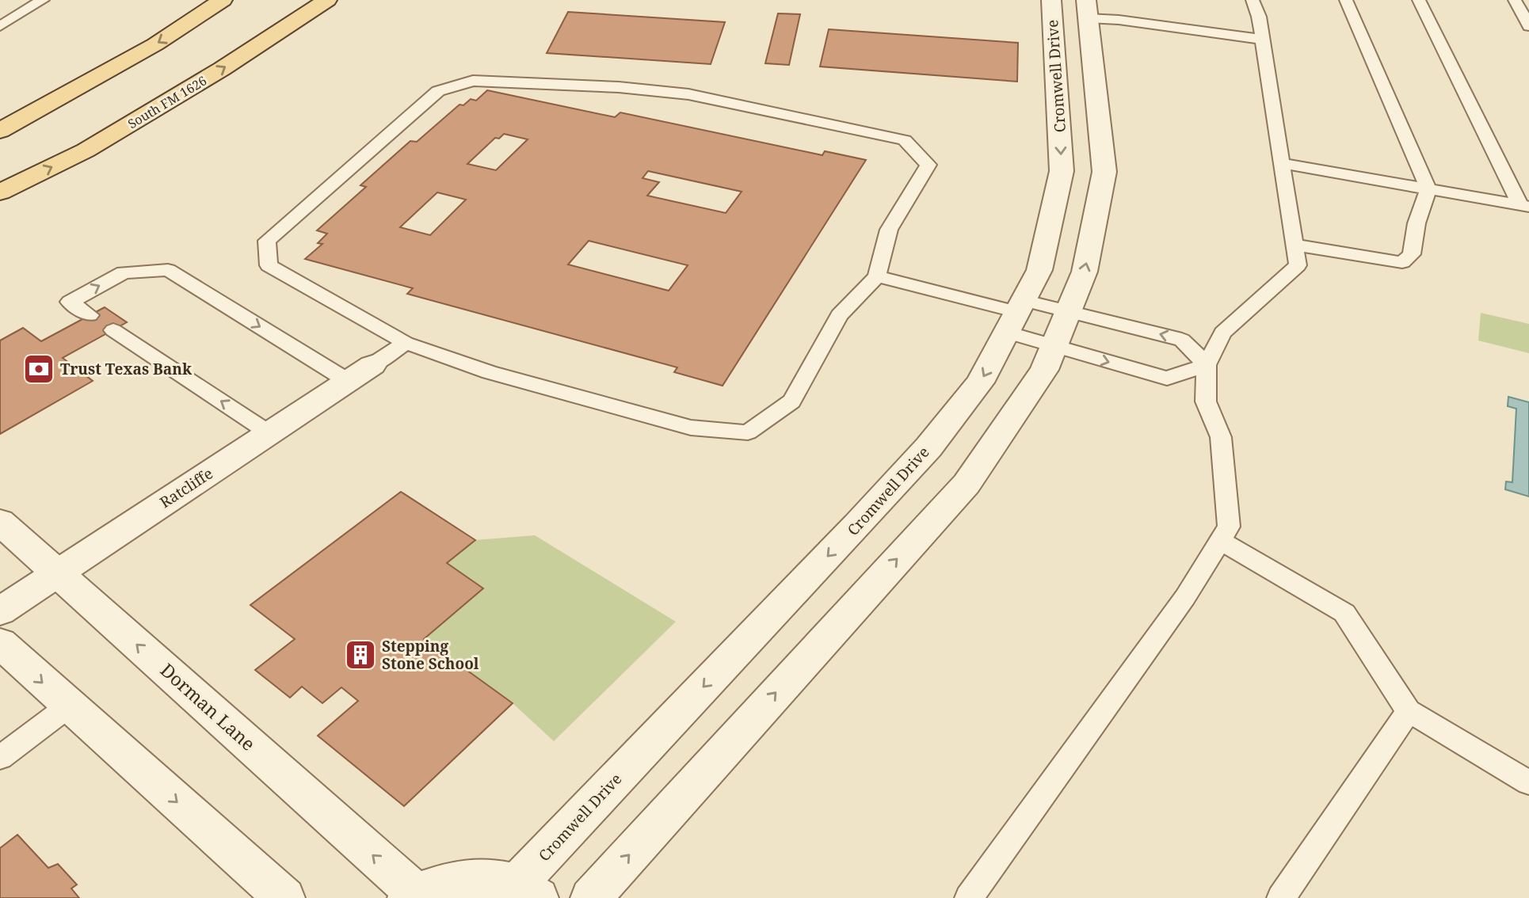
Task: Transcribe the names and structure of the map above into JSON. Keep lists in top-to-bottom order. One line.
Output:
{"streets":{"main road":["South FM 1626"],"street":["Cromwell Drive","Ratcliffe","Dorman Lane"]},"crossings":[["Ratcliffe","Dorman Lane"]],"places":{"bank":["Trust Texas Bank"],"building":["Stepping Stone School"]}}
